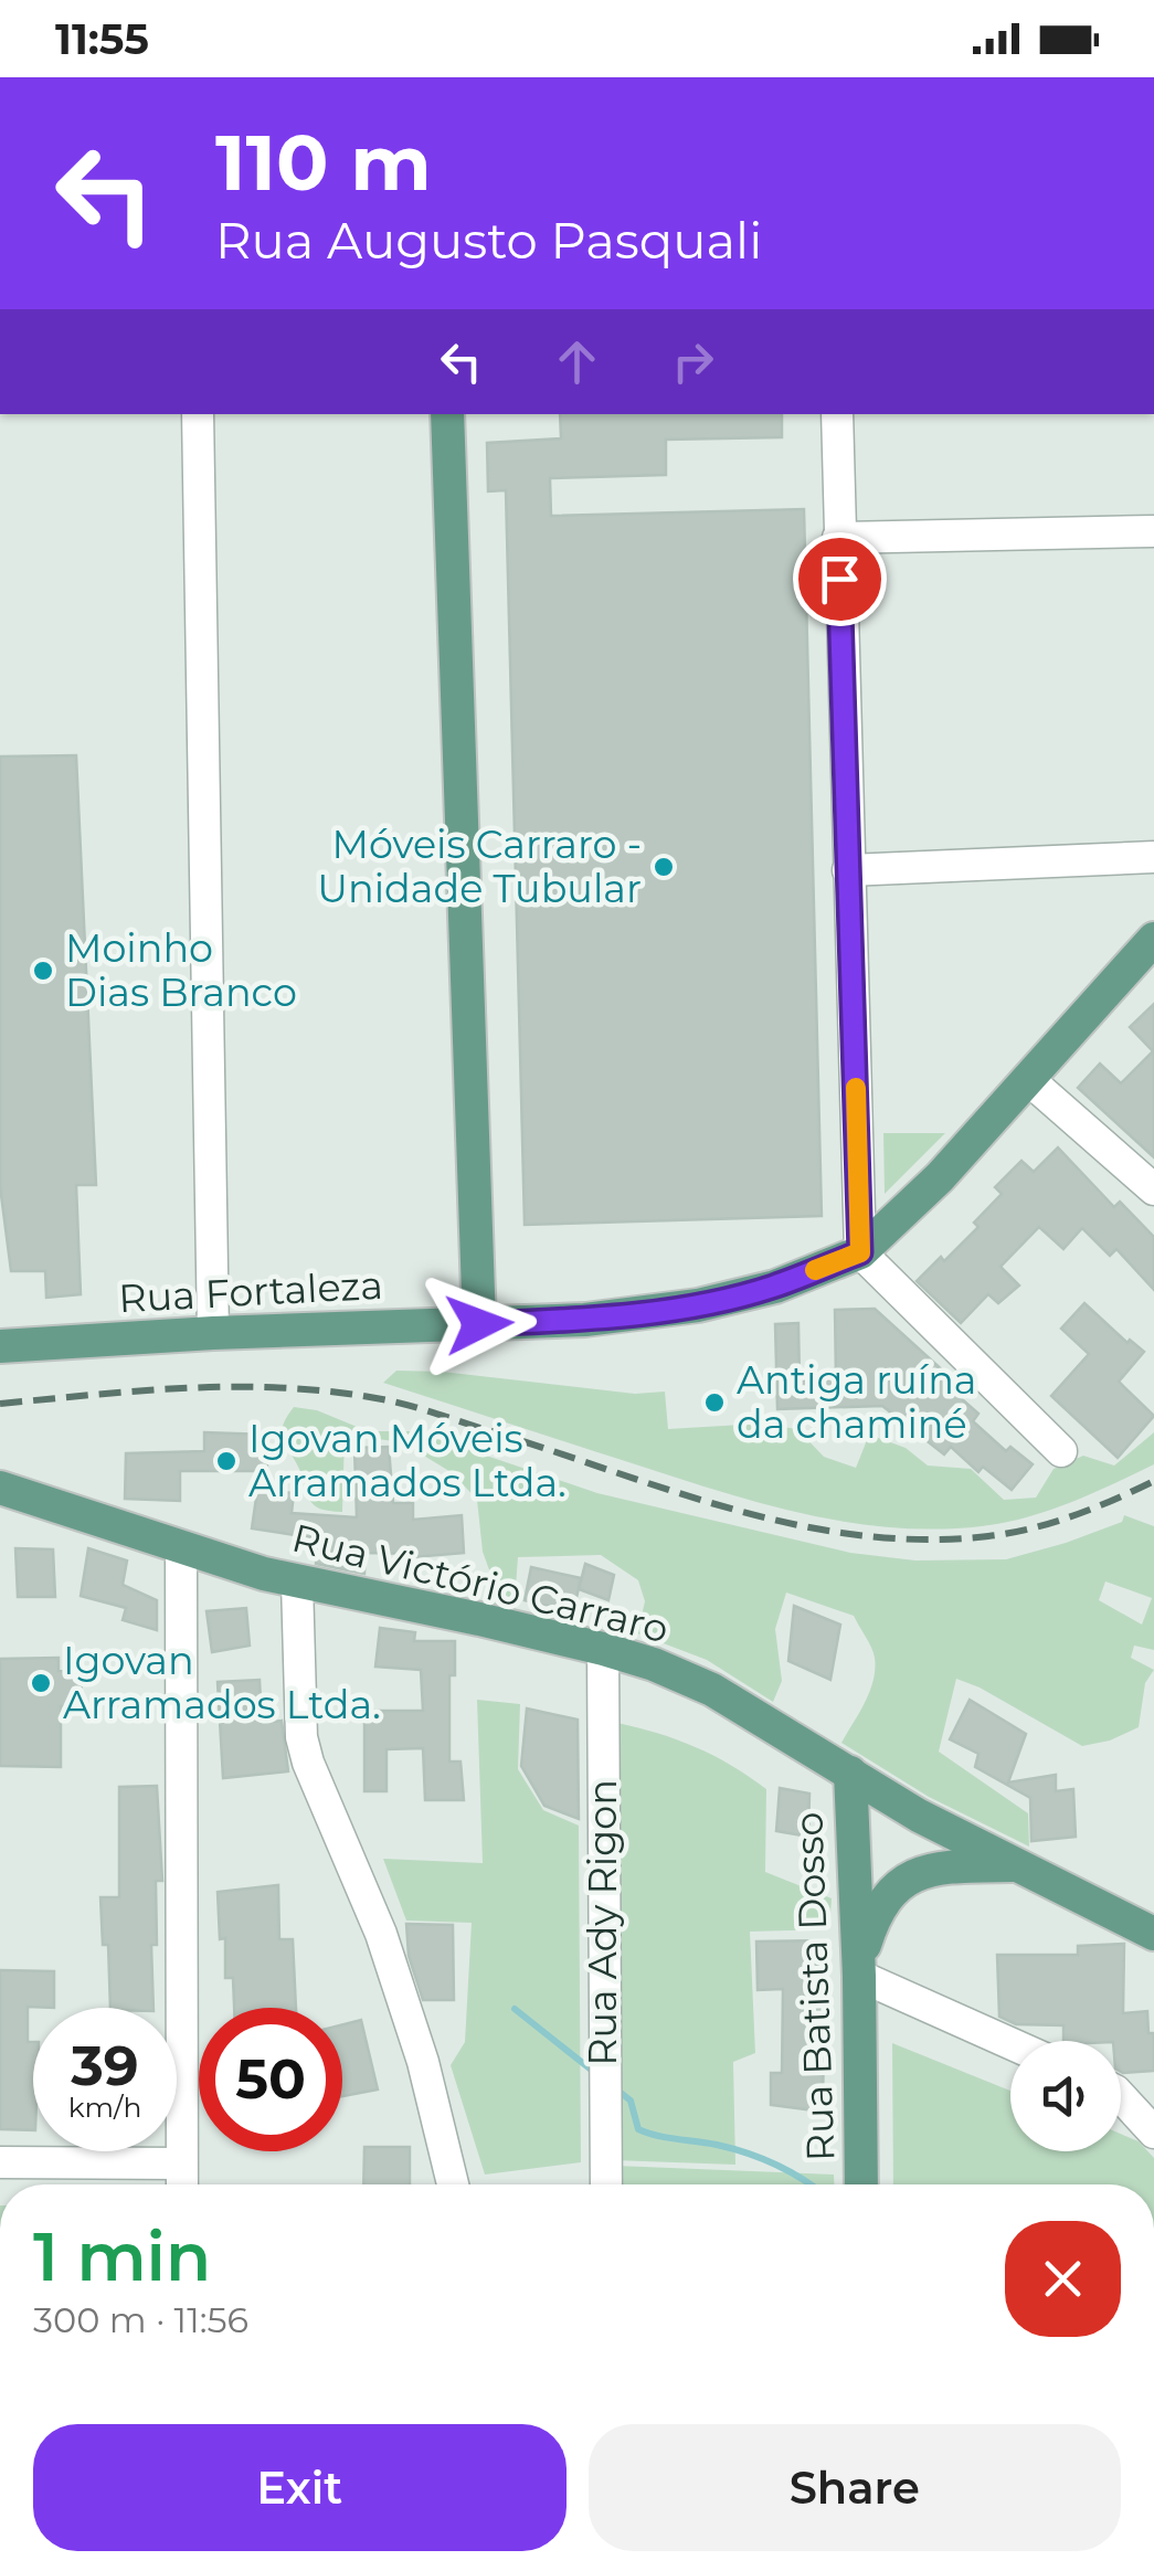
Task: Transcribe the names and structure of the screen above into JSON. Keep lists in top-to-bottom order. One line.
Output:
{"streets":{"main road":["Rua Fortaleza","Rua Victório Carraro","Rua Batista Dosso"],"street":["Rua Ady Rigon"]},"crossings":[["Rua Victório Carraro","Rua Ady Rigon"],["Rua Victório Carraro","Rua Batista Dosso"]],"places":["Móveis Carraro - Unidade Tubular","Moinho Dias Branco","Antiga ruína da chaminé","Igovan Móveis Arramados Ltda.","Igovan Arramados Ltda."],"page":{"status":"11:55","turn":["110 m","Rua Augusto Pasquali"],"speed":"39 km/h","limit":"50","heading":["1 min","300 m · 11:56"],"buttons":["Exit","Share"]}}
